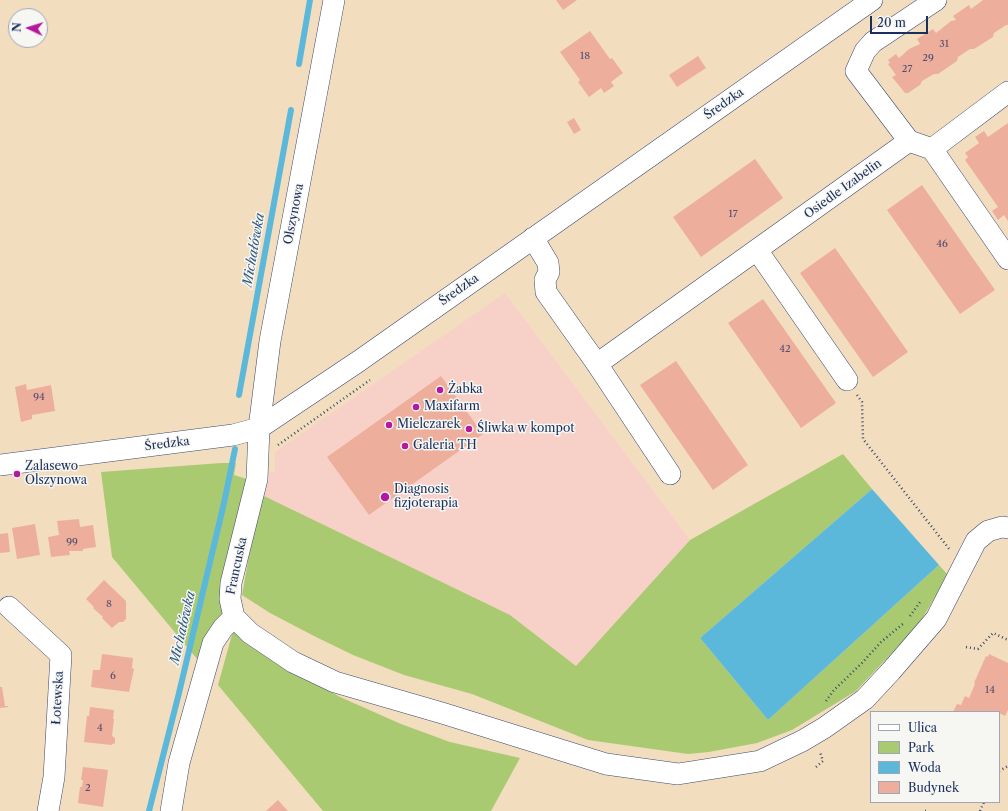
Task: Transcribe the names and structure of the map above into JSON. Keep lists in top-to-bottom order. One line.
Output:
{"streets":{"street":["Średzka","Osiedle Izabelin","Olszynowa","Francuska","Łotewska"]},"crossings":[["Średzka","Olszynowa"],["Średzka","Francuska"],["Olszynowa","Francuska"]],"water":["Michałówka"],"places":["Żabka","Maxifarm","Mielczarek","Śliwka w kompot","Galeria TH","Zalasewo Olszynowa","Diagnosis fizjoterapia"],"house_numbers":["31","18","29","27","17","46","42","94","99","8","6","14","4","2"],"legend":["Ulica","Park","Woda","Budynek"],"scale_bar":"20 m","north":"left"}
